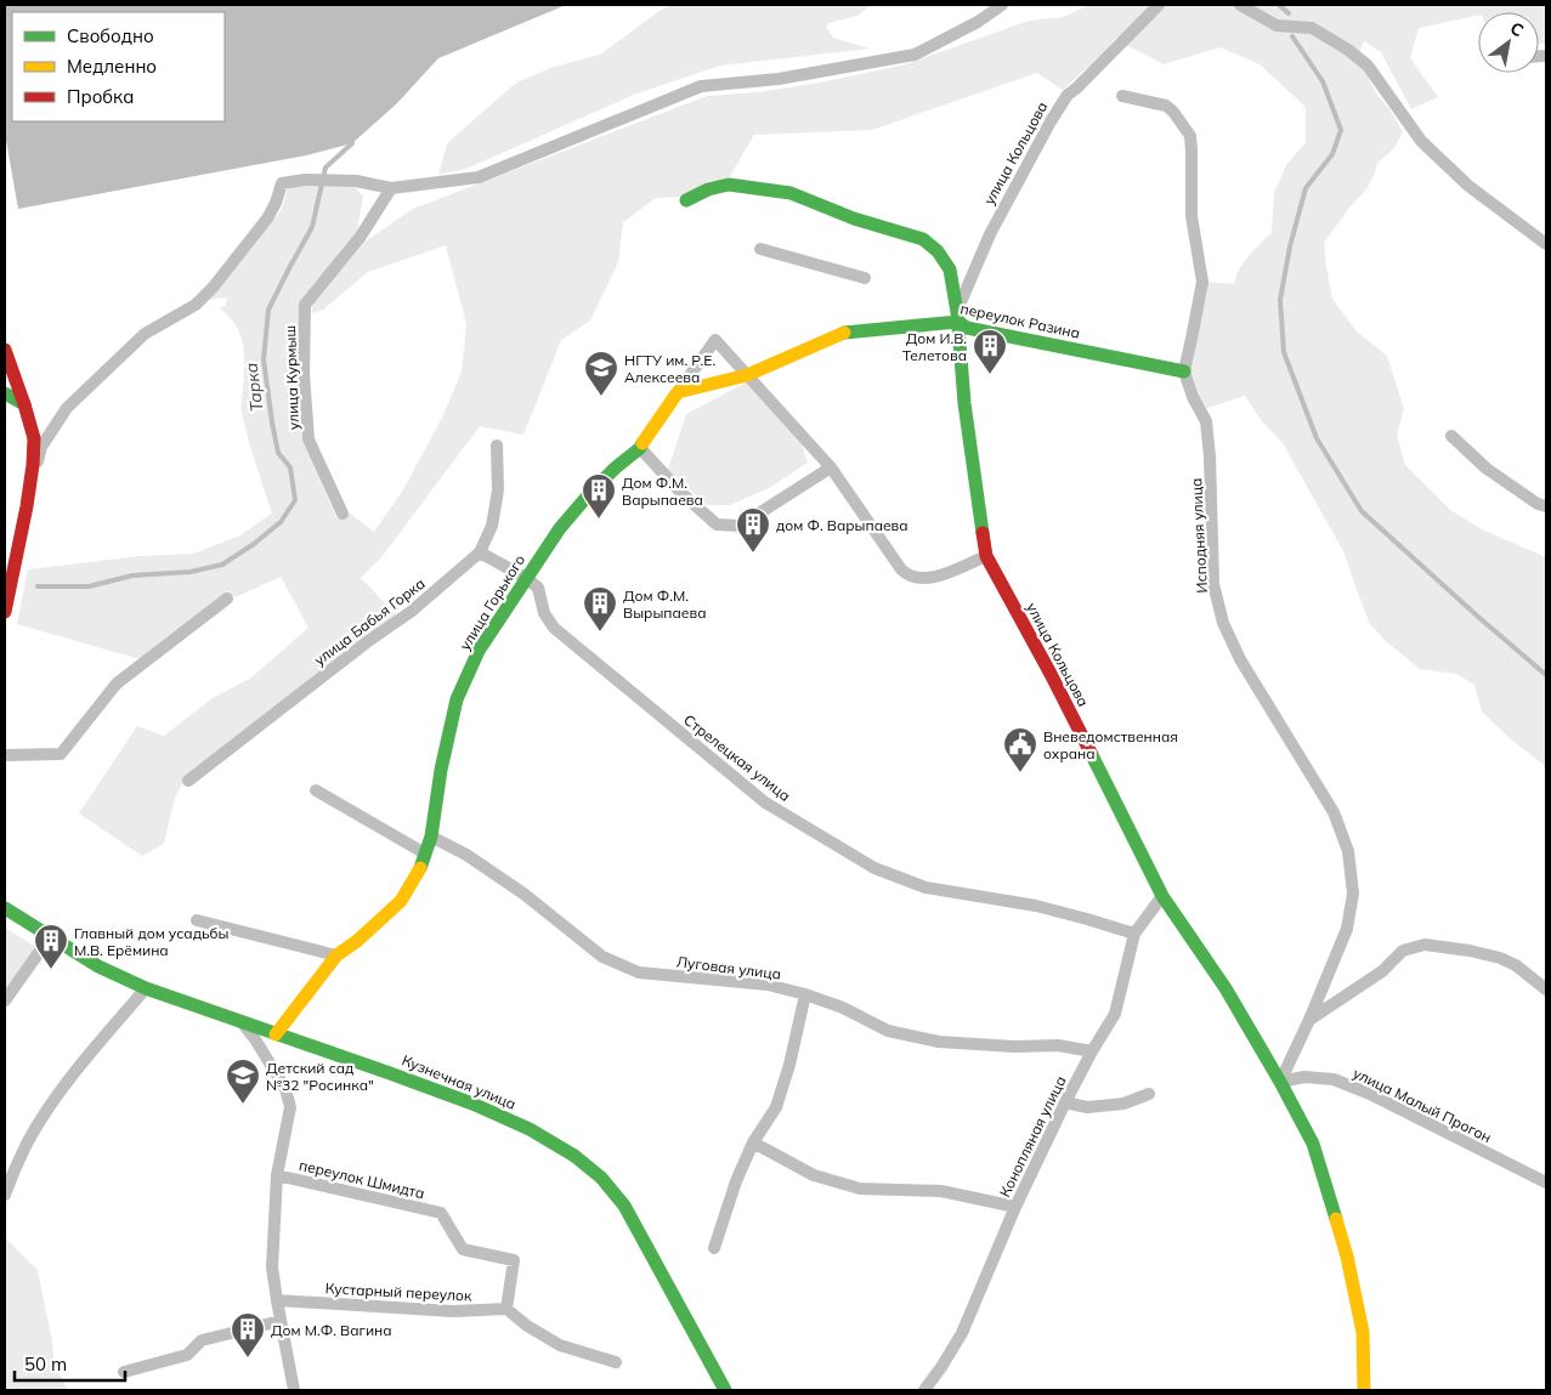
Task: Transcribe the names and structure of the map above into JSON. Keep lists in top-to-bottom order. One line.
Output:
{"streets":{"street":["улица Кольцова","переулок Разина","улица Курмыш","Исподняя улица","улица Горького","улица Бабья Горка","Стрелецкая улица","Луговая улица","Кузнечная улица","улица Малый Прогон","Конопляная улица","переулок Шмидта","Кустарный переулок"]},"crossings":[["улица Кольцова","переулок Разина"],["улица Кольцова","Исподняя улица"],["улица Кольцова","улица Малый Прогон"],["улица Кольцова","Конопляная улица"],["переулок Разина","Исподняя улица"],["Исподняя улица","улица Малый Прогон"],["улица Горького","Стрелецкая улица"],["улица Горького","Луговая улица"],["улица Горького","Кузнечная улица"],["улица Бабья Горка","Стрелецкая улица"],["Стрелецкая улица","Конопляная улица"],["Луговая улица","Конопляная улица"],["переулок Шмидта","Кустарный переулок"]],"water":["Тарка"],"places":{"building":["Дом И.В. Телетова","Дом Ф.М. Варыпаева","дом Ф. Варыпаева","Дом Ф.М. Вырыпаева","Главный дом усадьбы М.В. Ерёмина","Дом М.Ф. Вагина"],"school or university":["НГТУ им. Р.Е. Алексеева","Детский сад №32 \"Росинка\""],"public building":["Вневедомственная охрана"]},"legend":["Свободно","Медленно","Пробка"],"scale_bar":"50 m","north":"top right"}
